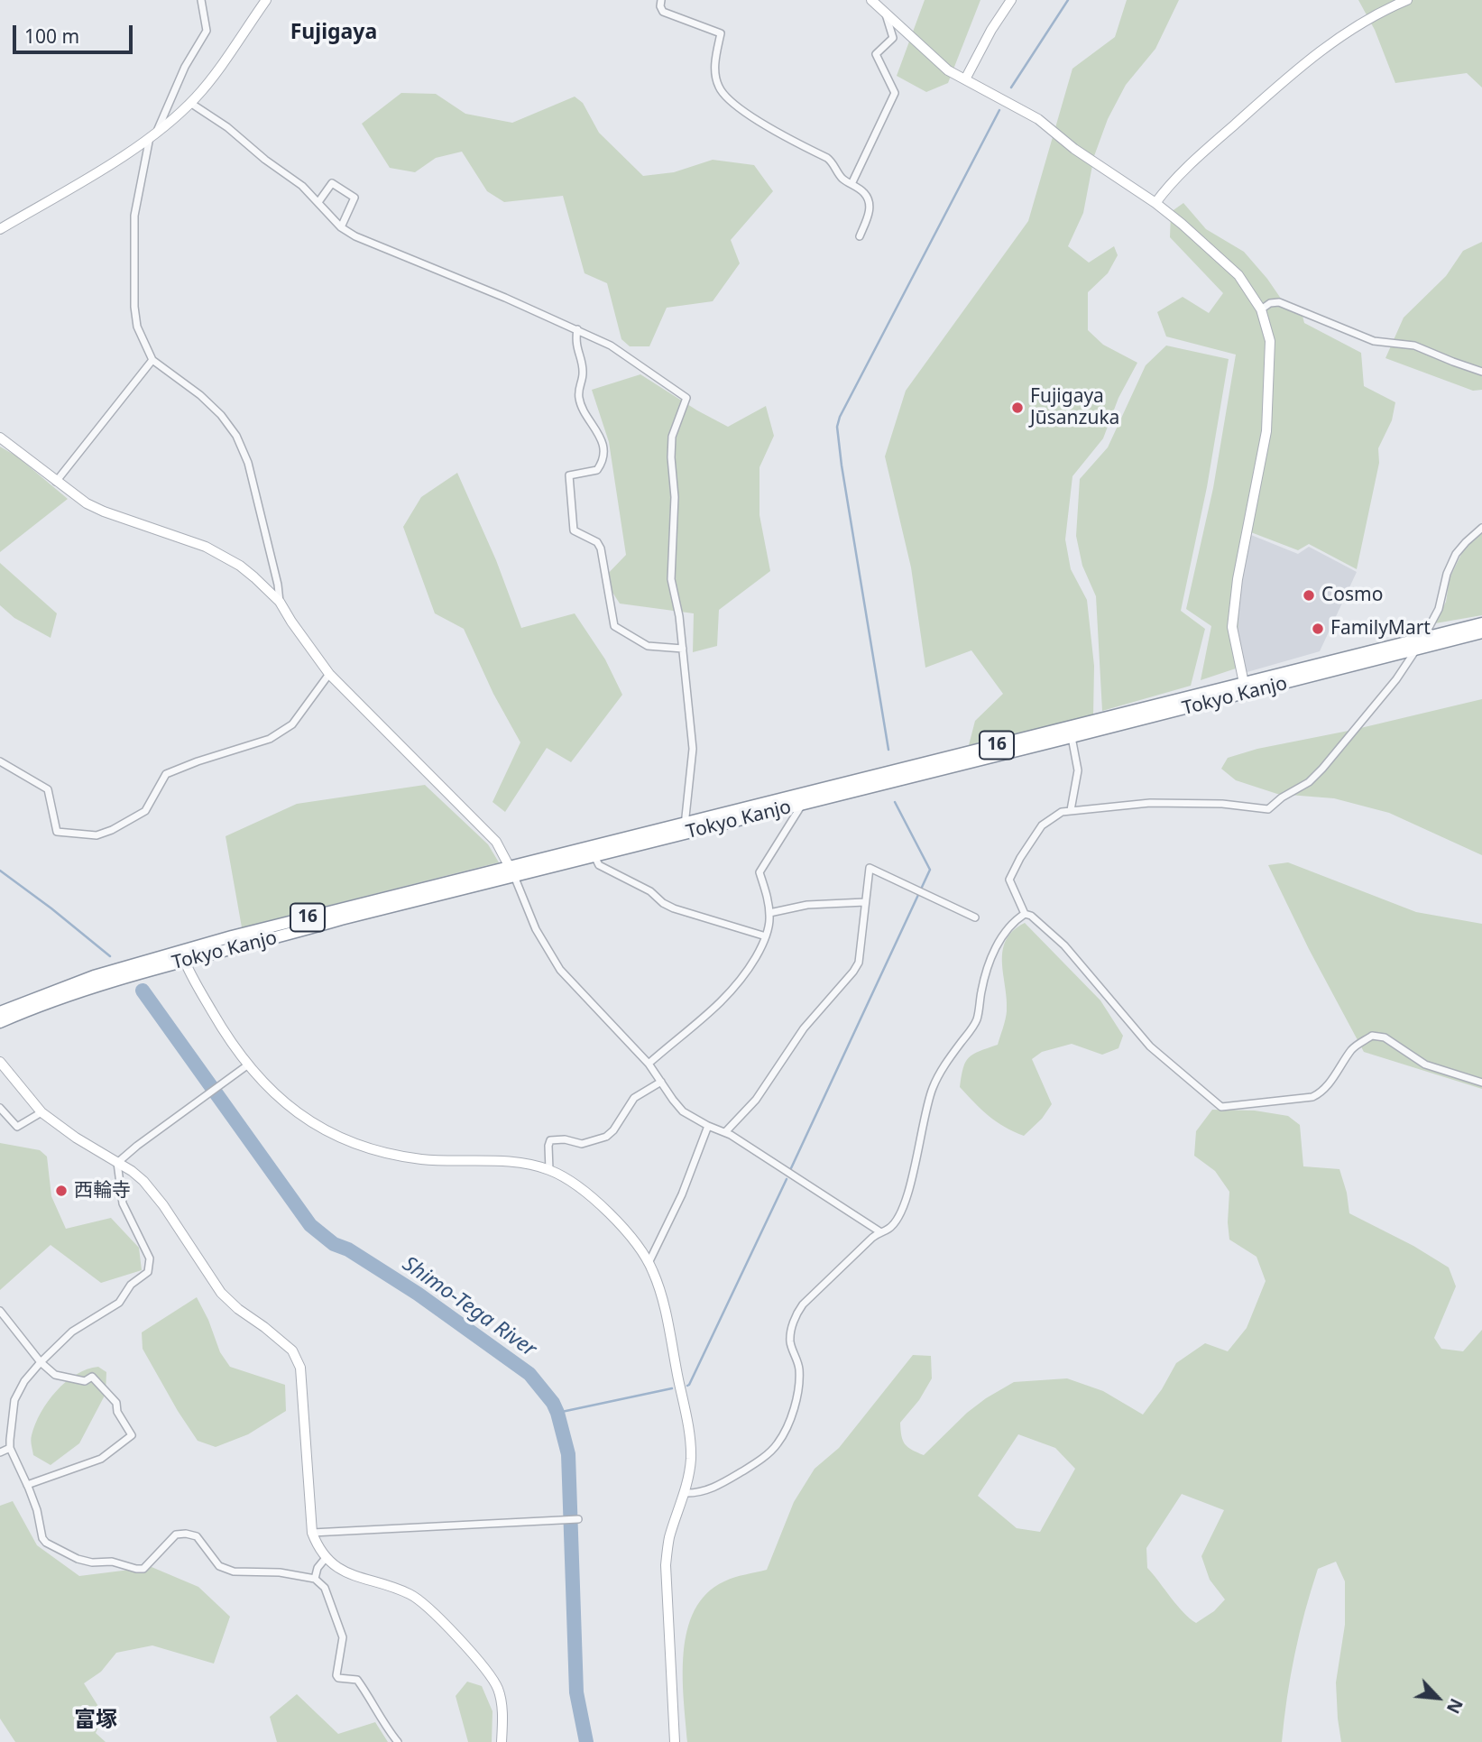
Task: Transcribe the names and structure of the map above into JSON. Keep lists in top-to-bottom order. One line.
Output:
{"streets":{"highway":["Tokyo Kanjo","16"]},"districts":["Fujigaya","富塚"],"water":["Shimo-Tega River"],"places":["Fujigaya Jūsanzuka","Cosmo","FamilyMart","西輪寺"],"scale_bar":"100 m","north":"bottom right"}
